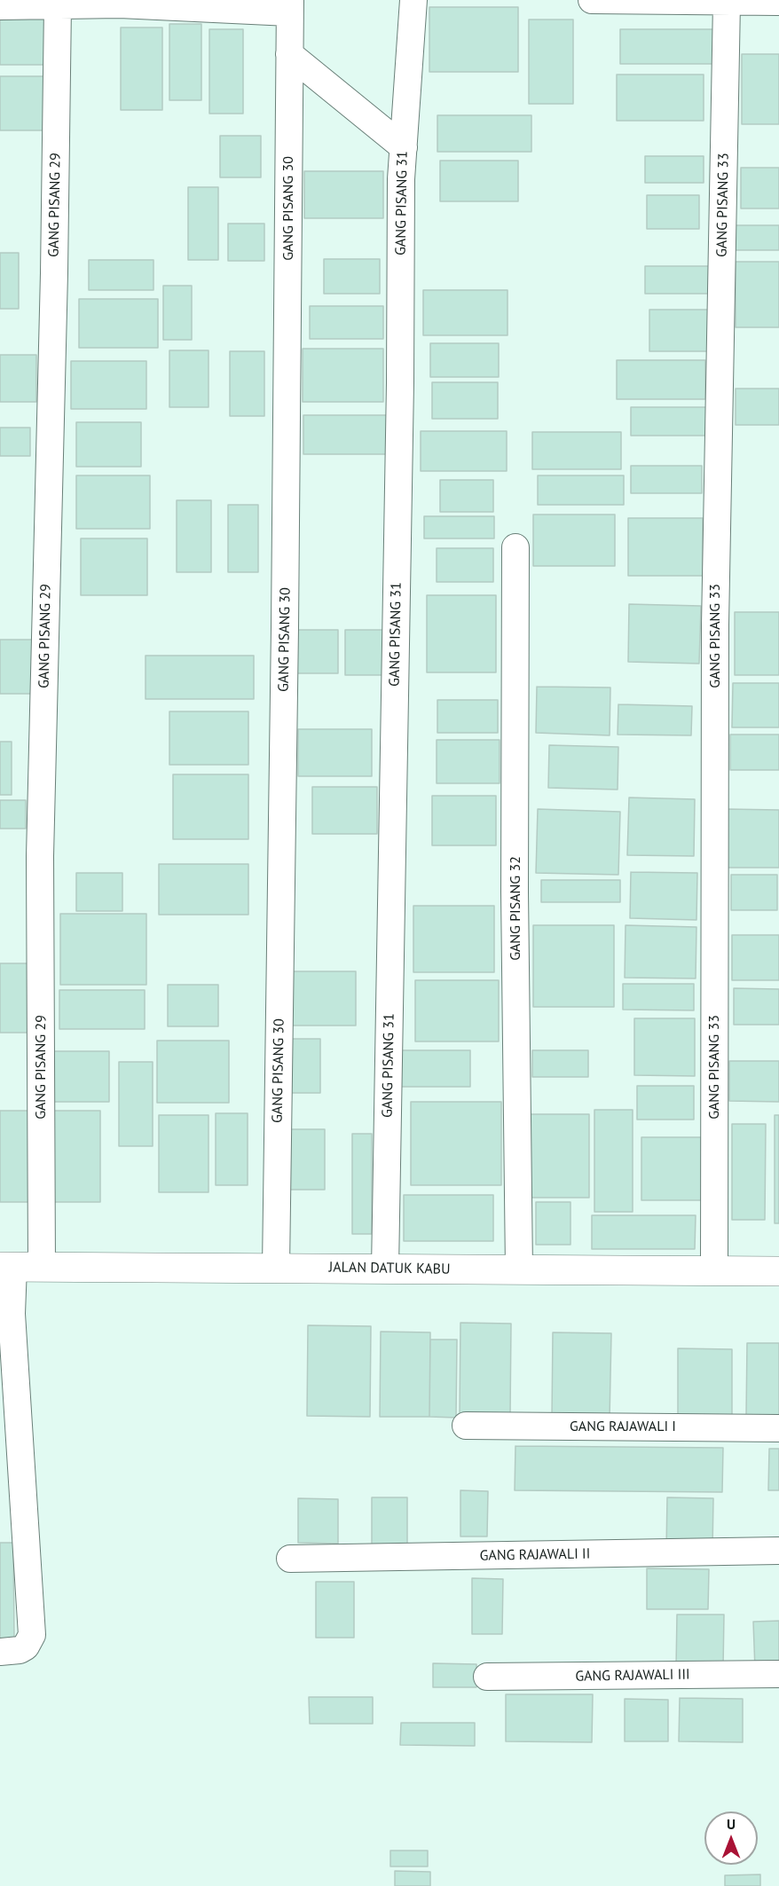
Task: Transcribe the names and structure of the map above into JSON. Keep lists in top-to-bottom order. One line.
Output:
{"streets":{"street":["GANG PISANG 31","GANG PISANG 29","GANG PISANG 33","GANG PISANG 30","GANG PISANG 32","JALAN DATUK KABU","GANG RAJAWALI I","GANG RAJAWALI II","GANG RAJAWALI III"]},"crossings":[["GANG PISANG 31","JALAN DATUK KABU"],["GANG PISANG 29","JALAN DATUK KABU"],["GANG PISANG 33","JALAN DATUK KABU"],["GANG PISANG 30","JALAN DATUK KABU"],["GANG PISANG 32","JALAN DATUK KABU"]],"north":"top"}
